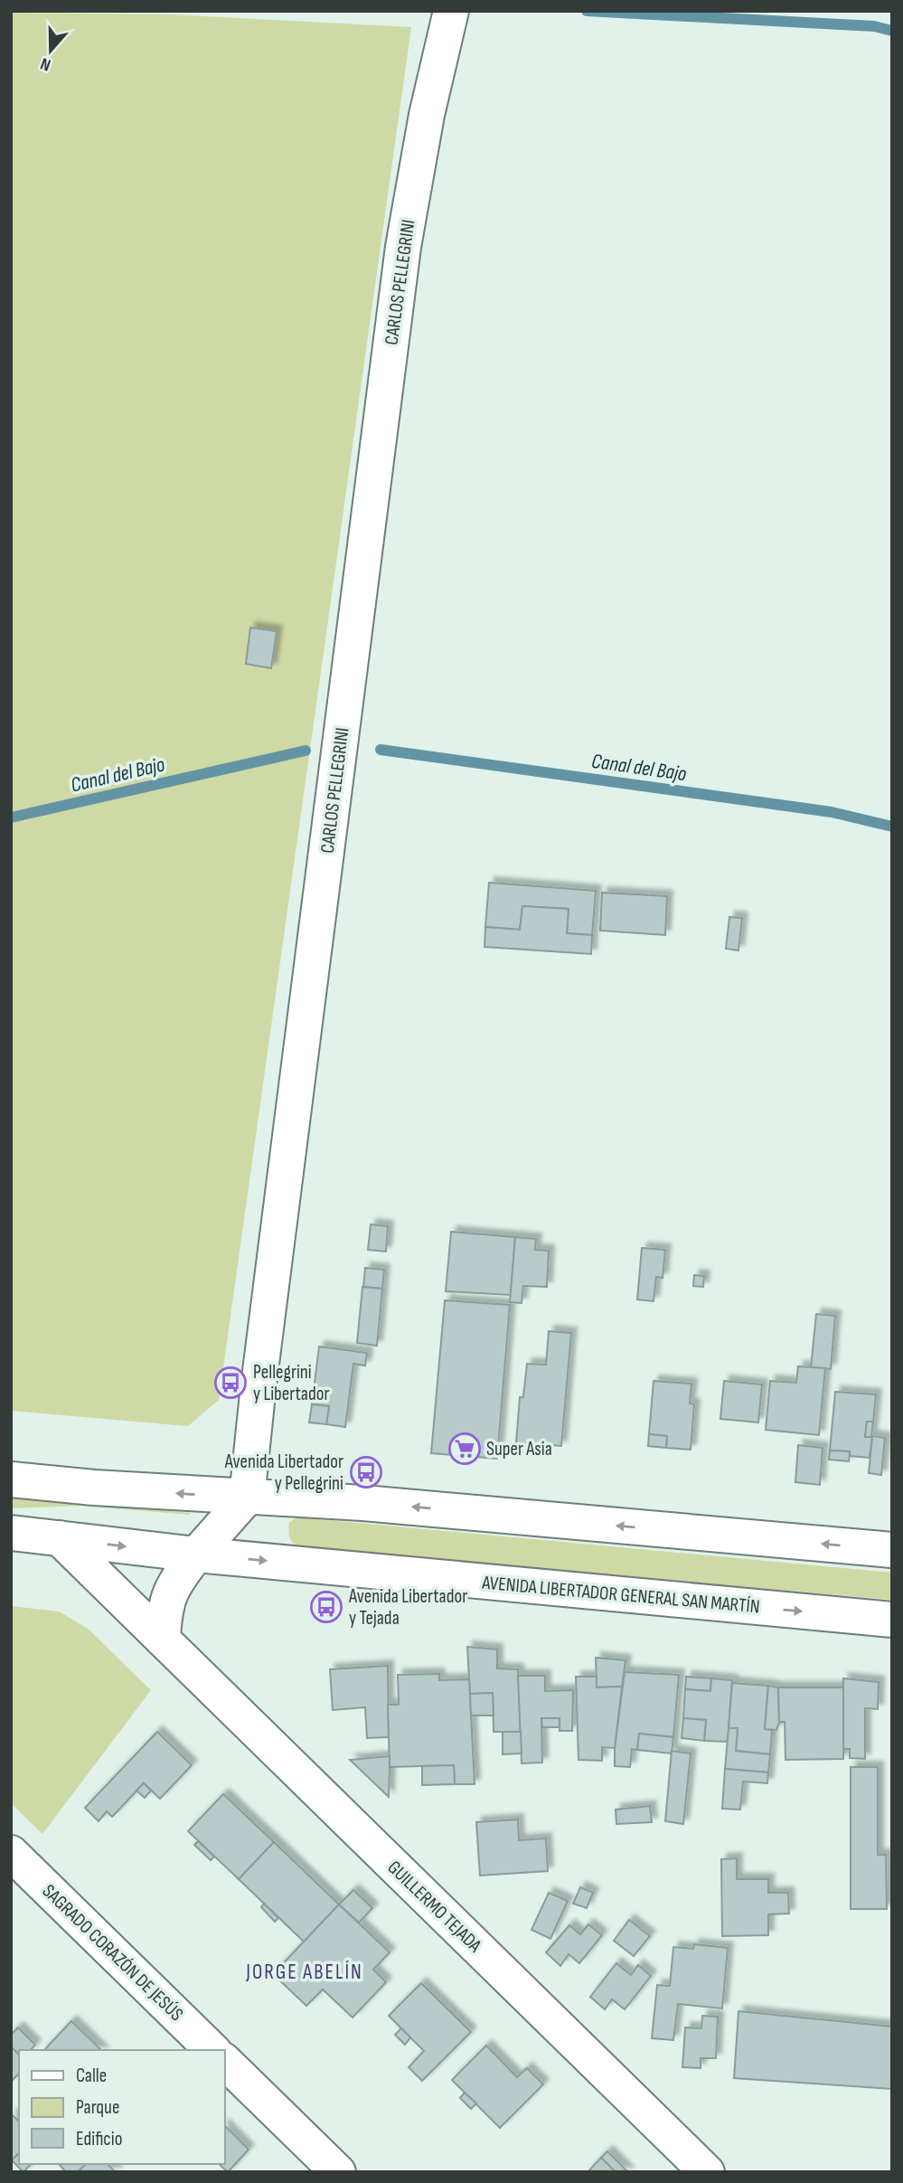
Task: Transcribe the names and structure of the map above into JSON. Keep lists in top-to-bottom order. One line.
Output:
{"streets":{"main road":["CARLOS PELLEGRINI","AVENIDA LIBERTADOR GENERAL SAN MARTÍN","GUILLERMO TEJADA","SAGRADO CORAZÓN DE JESÚS"]},"crossings":[["AVENIDA LIBERTADOR GENERAL SAN MARTÍN","GUILLERMO TEJADA"]],"districts":["JORGE ABELÍN"],"water":["Canal del Bajo"],"places":{"bus stop":["Pellegrini y Libertador","Avenida Libertador y Pellegrini","Avenida Libertador y Tejada"],"supermarket":["Super Asia"]},"legend":["Calle","Parque","Edificio"],"north":"bottom"}
